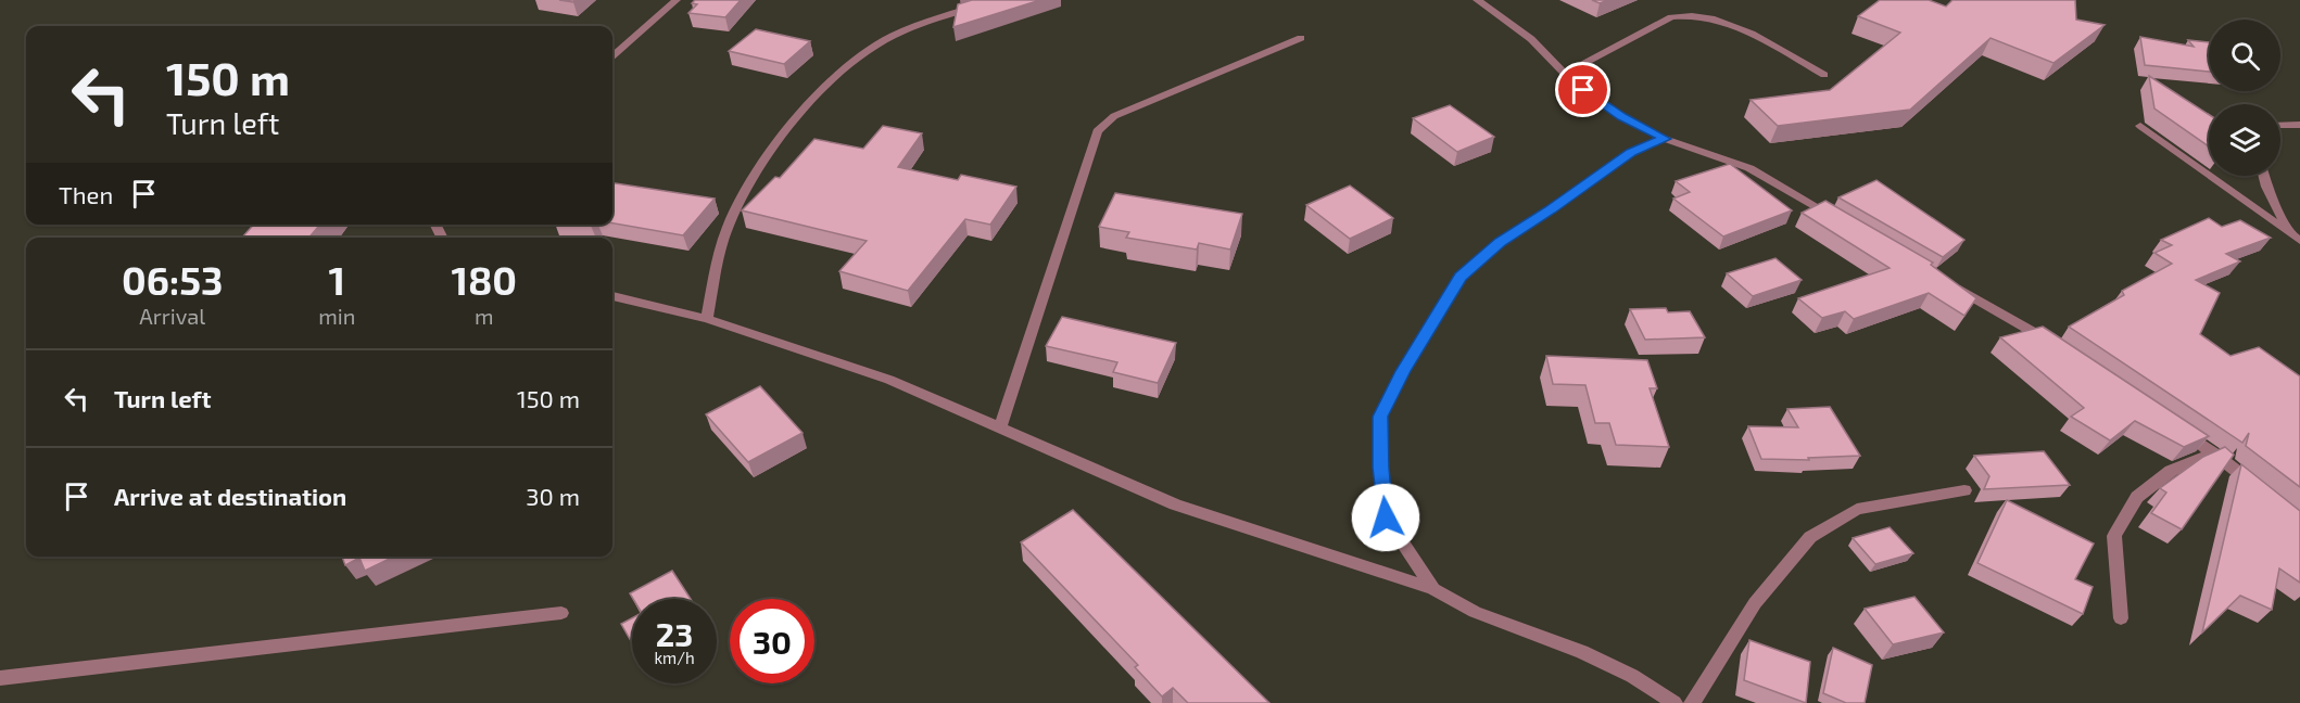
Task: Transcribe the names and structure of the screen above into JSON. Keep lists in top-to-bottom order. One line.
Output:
{"page":{"turn":["150 m","Turn left"],"then":"Then","eta":["06:53","Arrival","1","min","180","m"],"list":[{"name":"Turn left","value":"150 m"},{"name":"Arrive at destination","value":"30 m"}],"speed":"23 km/h","limit":"30"}}
